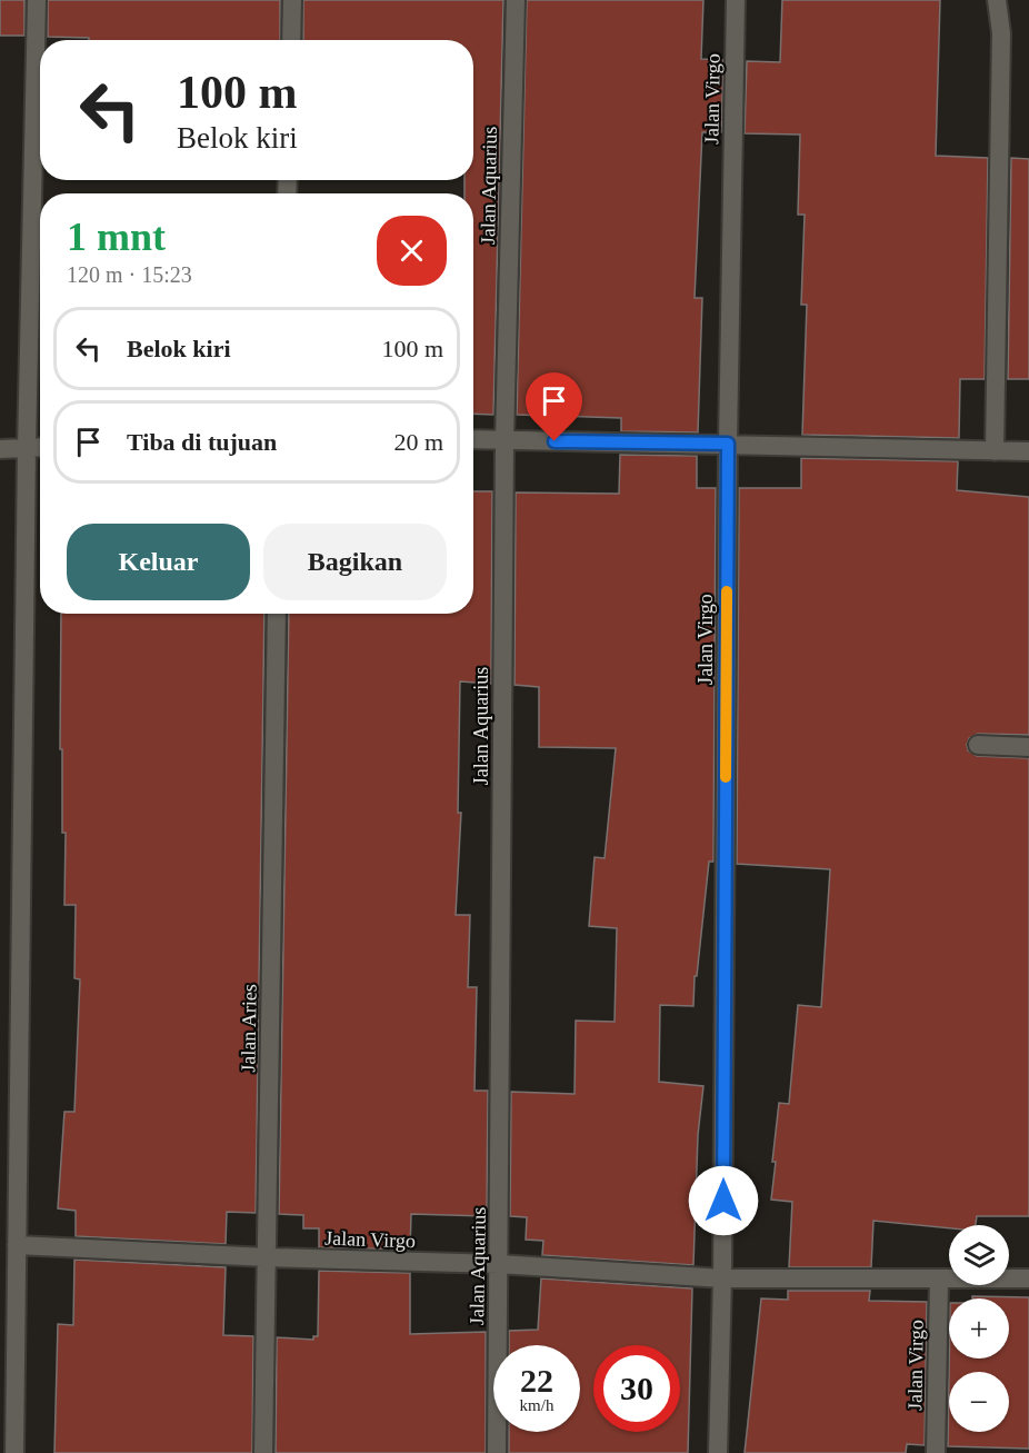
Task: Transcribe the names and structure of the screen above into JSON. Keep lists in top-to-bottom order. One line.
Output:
{"streets":{"street":["Jalan Virgo","Jalan Aquarius","Jalan Aries"]},"crossings":[["Jalan Virgo","Jalan Aquarius"],["Jalan Virgo","Jalan Aries"]],"page":{"turn":["100 m","Belok kiri"],"heading":["1 mnt","120 m · 15:23"],"list":[{"name":"Belok kiri","value":"100 m"},{"name":"Tiba di tujuan","value":"20 m"}],"buttons":["Keluar","Bagikan"],"map_buttons":["+","−"],"speed":"22 km/h","limit":"30"}}
